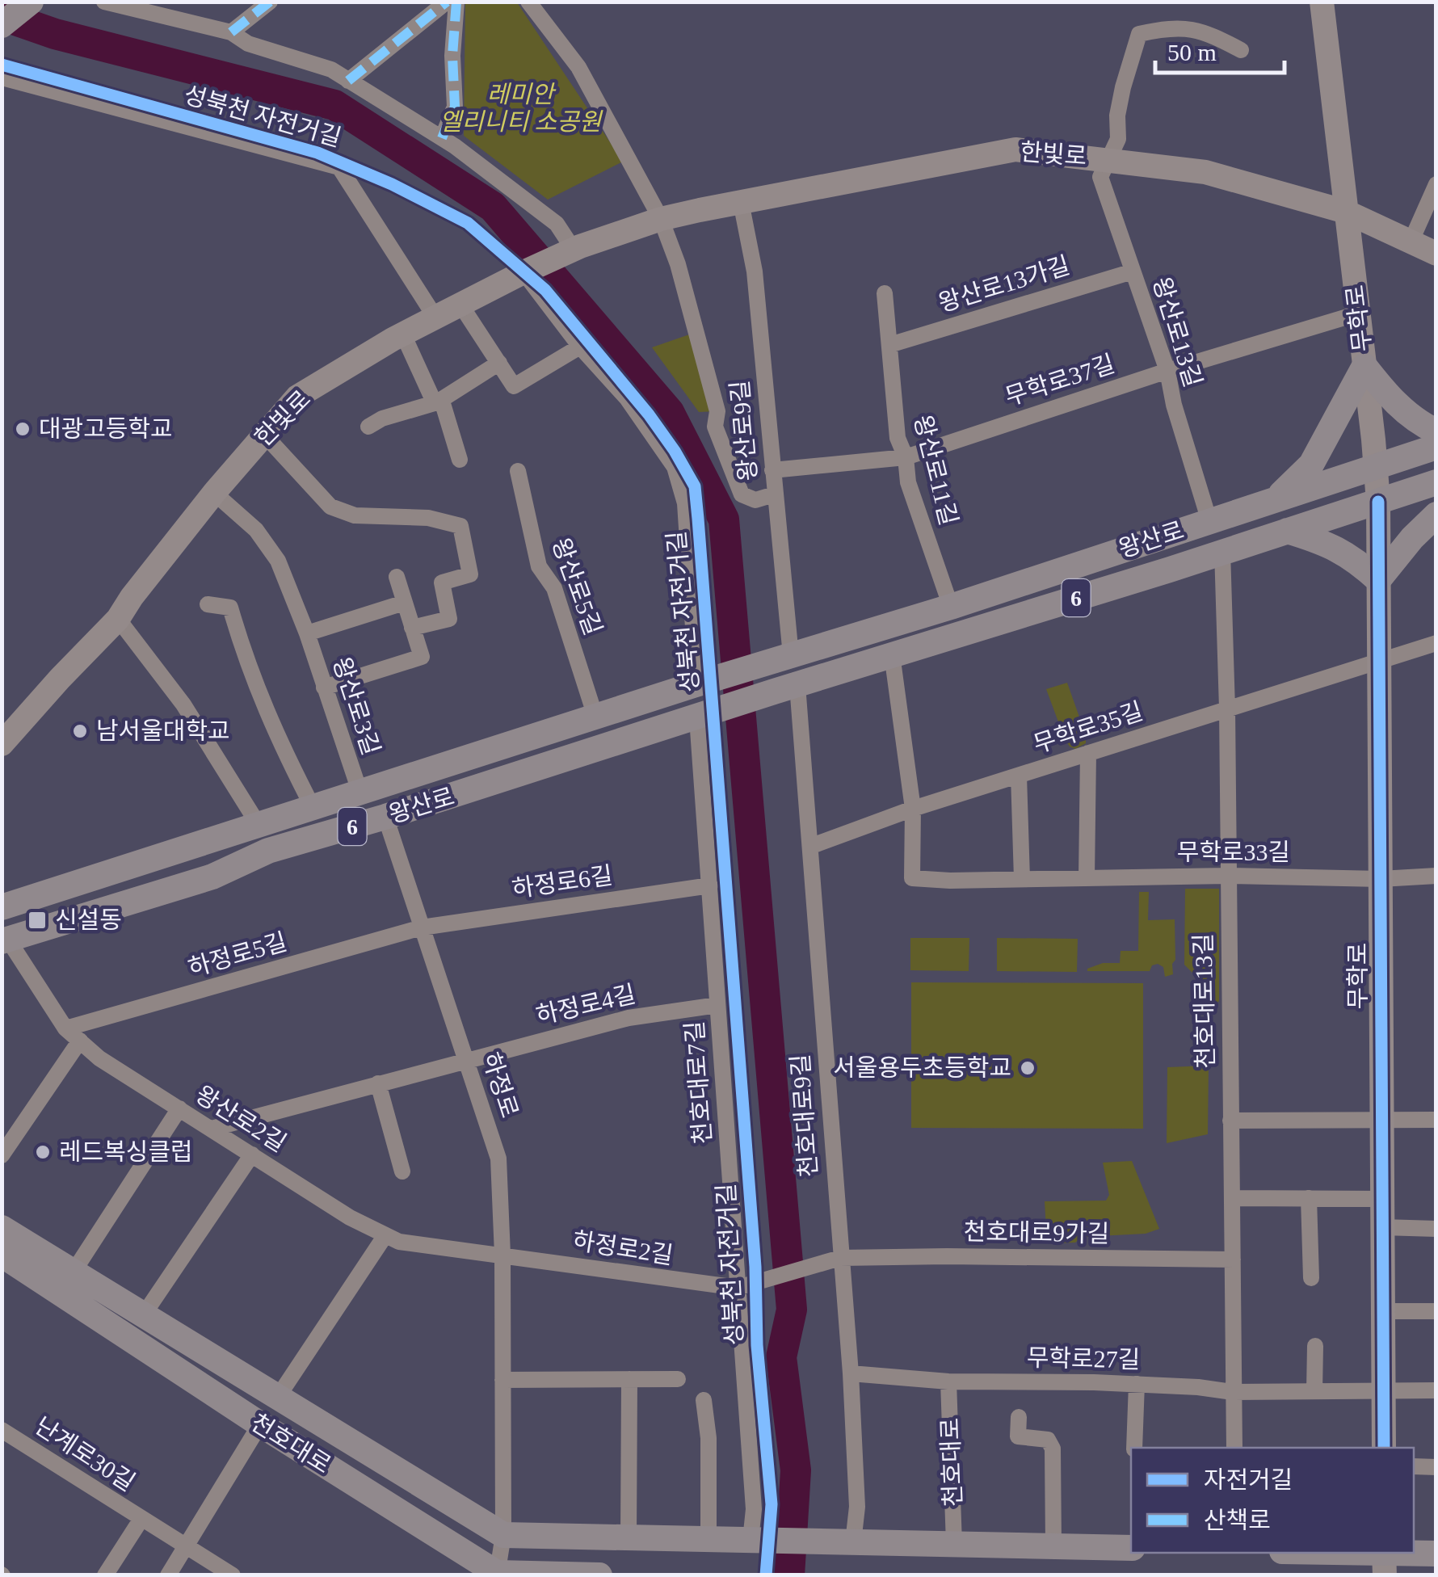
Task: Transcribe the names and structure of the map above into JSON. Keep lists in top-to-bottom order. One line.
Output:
{"streets":{"main road":["왕산로","6","천호대로"],"street":["한빛로","왕산로13가길","무학로","왕산로13길","무학로37길","왕산로9길","왕산로11길","왕산로5길","왕산로3길","무학로35길","무학로33길","하정로6길","하정로5길","천호대로13길","하정로4길","천호대로7길","하정로","천호대로9길","왕산로2길","천호대로9가길","하정로2길","무학로27길","난계로30길"],"cycle path":["성북천 자전거길"]},"crossings":[["한빛로","무학로"],["한빛로","왕산로13길"],["한빛로","왕산로9길"],["한빛로","왕산로3길"],["왕산로13가길","왕산로13길"],["왕산로13가길","왕산로11길"],["무학로","무학로37길"],["무학로","왕산로"],["무학로","무학로35길"],["무학로","무학로33길"],["무학로","무학로27길"],["왕산로13길","무학로37길"],["왕산로13길","왕산로"],["무학로37길","왕산로9길"],["무학로37길","왕산로11길"],["왕산로9길","왕산로"],["왕산로9길","6"],["왕산로11길","왕산로"],["왕산로","왕산로5길"],["왕산로","6"],["왕산로","왕산로3길"],["왕산로","천호대로13길"],["왕산로","천호대로7길"],["왕산로","하정로"],["왕산로","천호대로9길"],["왕산로","왕산로2길"],["6","천호대로7길"],["6","천호대로9길"],["무학로35길","무학로33길"],["무학로35길","천호대로13길"],["무학로35길","천호대로9길"],["무학로33길","천호대로13길"],["하정로6길","하정로5길"],["하정로6길","천호대로7길"],["하정로6길","하정로"],["하정로5길","하정로"],["하정로5길","왕산로2길"],["천호대로13길","천호대로9가길"],["천호대로13길","무학로27길"],["하정로4길","천호대로7길"],["하정로4길","하정로"],["하정로4길","왕산로2길"],["천호대로7길","천호대로9가길"],["천호대로7길","하정로2길"],["천호대로7길","천호대로"],["하정로","왕산로2길"],["하정로","하정로2길"],["하정로","천호대로"],["천호대로9길","천호대로9가길"],["천호대로9길","무학로27길"],["천호대로9길","천호대로"],["왕산로2길","하정로2길"],["왕산로2길","천호대로"],["천호대로9가길","하정로2길"],["무학로27길","천호대로"]],"parks":["레미안 엘리니티 소공원"],"places":{"other":["대광고등학교","남서울대학교","서울용두초등학교","레드복싱클럽"],"transit":["신설동"]},"legend":["자전거길","산책로"],"scale_bar":"50 m"}
